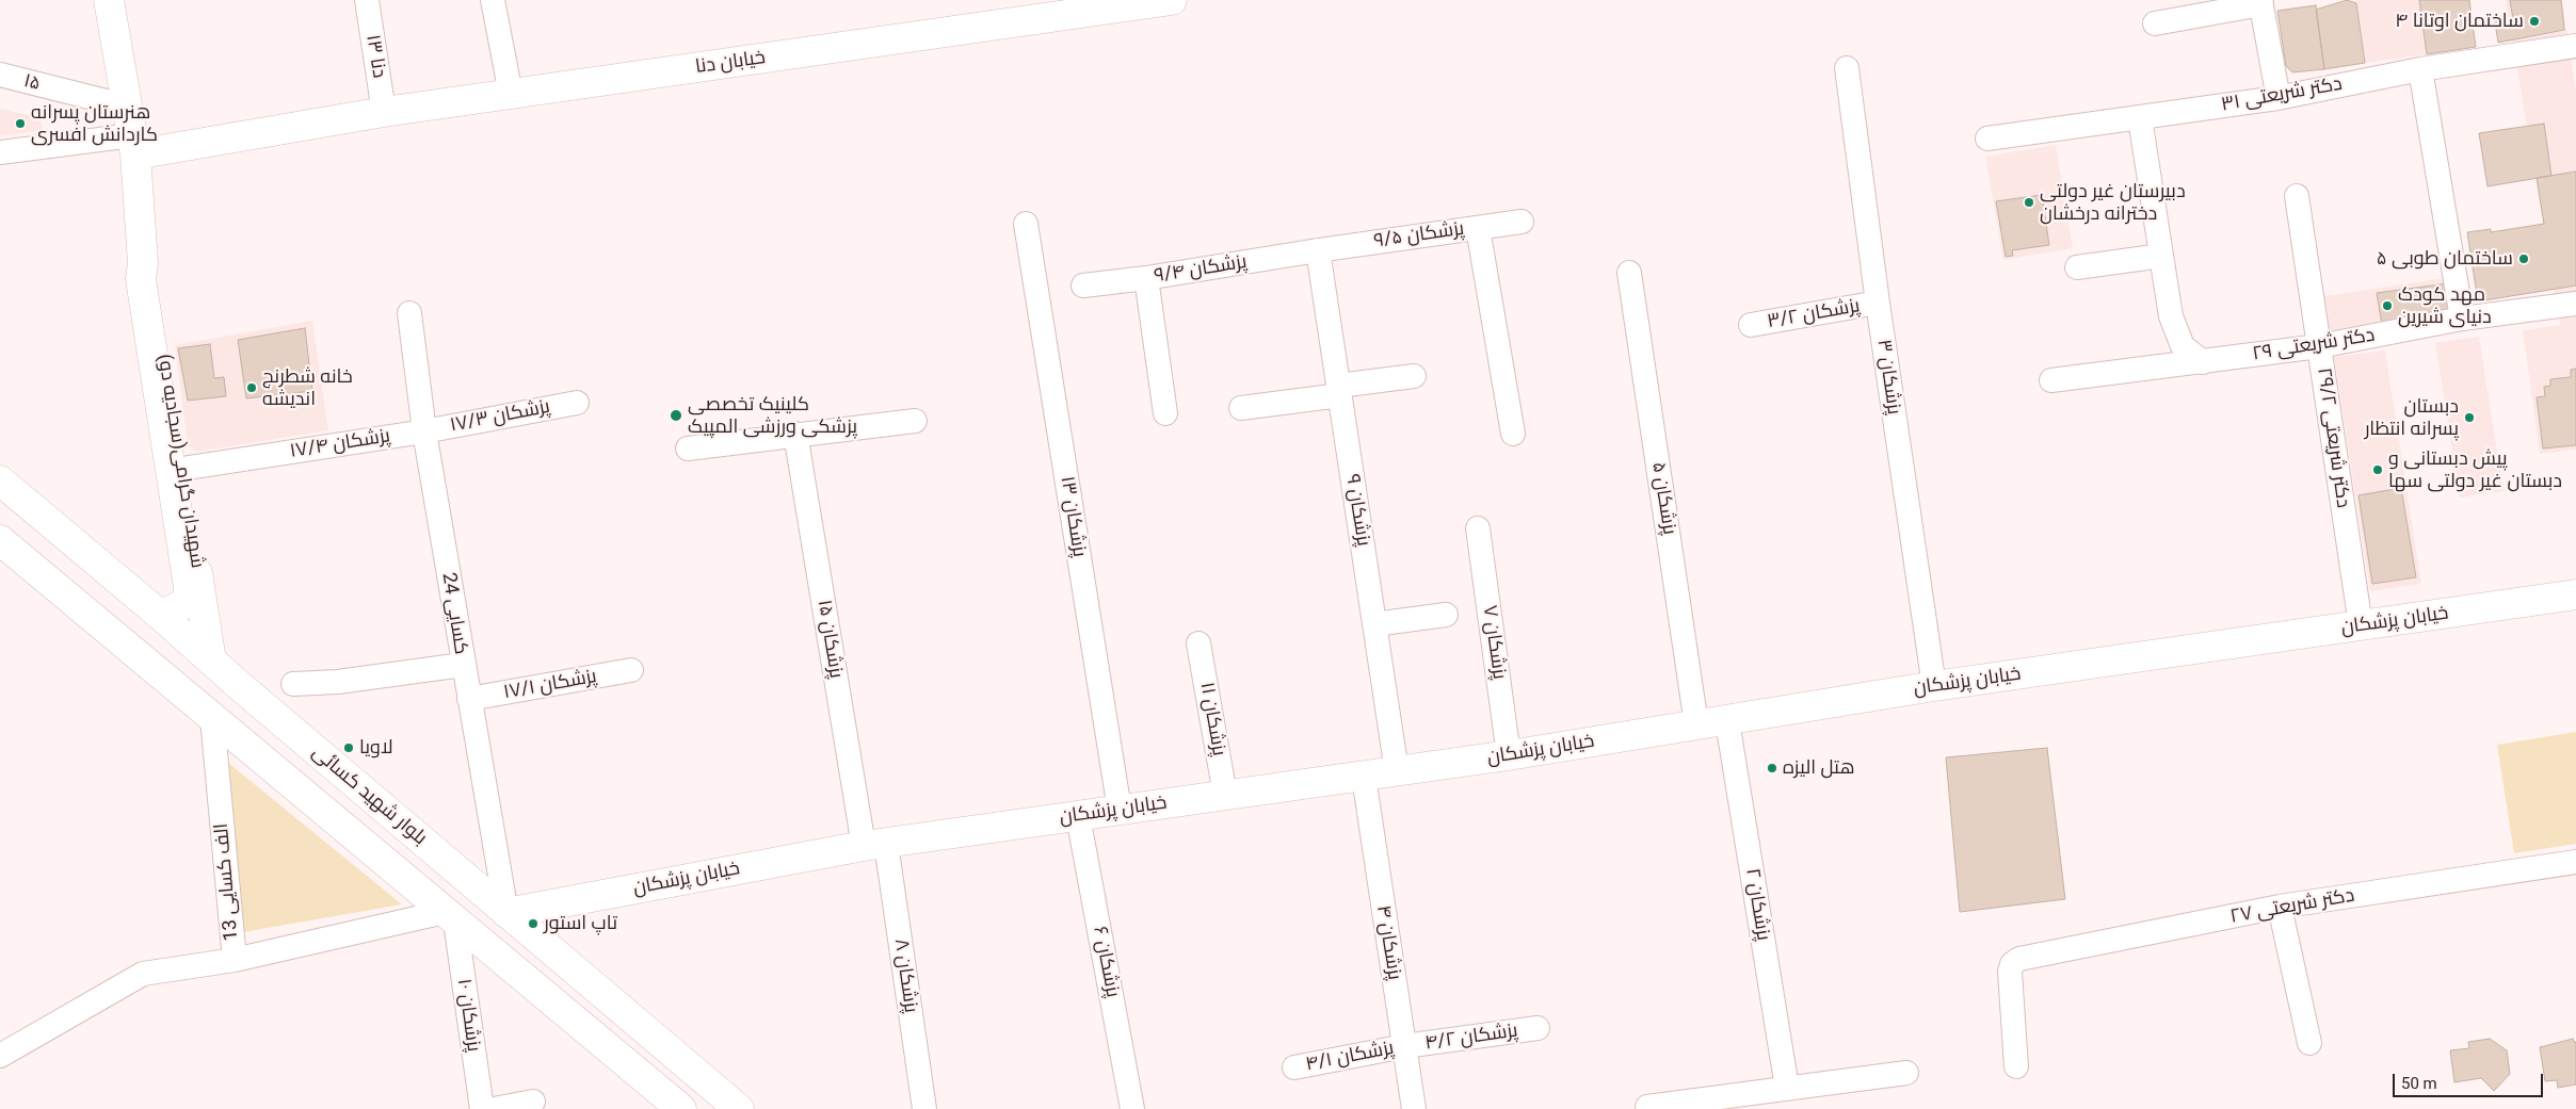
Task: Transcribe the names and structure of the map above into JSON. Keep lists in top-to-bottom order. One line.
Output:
{"streets":{"street":["۱۳ دنا","خیابان دنا","۱۵","۳۱ دکتر شریعتی","۹/۵ پزشکان","۹/۴ پزشکان","۳/۲ پزشکان","۲۹ دکتر شریعتی","۳ پزشکان","۱۷/۳ پزشکان","۲۹/۲ دکتر شریعتی","۱۷/۴ پزشکان","شهیدان گرامی(سجادیه دو)","۵ پزشکان","۹ پزشکان","۱۳ پزشکان","کسایی 24","خیابان پزشکان","۱۵ پزشکان","۷ پزشکان","۱۷/۱ پزشکان","۱۱ پزشکان","بلوار شهید کسائی","13 الف کسایی","۲ پزشکان","۲۷ دکتر شریعتی","۴ پزشکان","۶ پزشکان","۸ پزشکان","۱۰ پزشکان","۴/۲ پزشکان","۴/۱ پزشکان"]},"crossings":[["۱۳ دنا","خیابان دنا"],["خیابان دنا","شهیدان گرامی(سجادیه دو)"],["۱۵","شهیدان گرامی(سجادیه دو)"],["۹/۵ پزشکان","۹/۴ پزشکان"],["۹/۵ پزشکان","۹ پزشکان"],["۹/۴ پزشکان","۹ پزشکان"],["۳/۲ پزشکان","۳ پزشکان"],["۲۹ دکتر شریعتی","۲۹/۲ دکتر شریعتی"],["۳ پزشکان","خیابان پزشکان"],["۱۷/۳ پزشکان","۱۷/۴ پزشکان"],["۱۷/۳ پزشکان","کسایی 24"],["۲۹/۲ دکتر شریعتی","خیابان پزشکان"],["۱۷/۴ پزشکان","شهیدان گرامی(سجادیه دو)"],["۱۷/۴ پزشکان","کسایی 24"],["شهیدان گرامی(سجادیه دو)","بلوار شهید کسائی"],["۵ پزشکان","خیابان پزشکان"],["۹ پزشکان","خیابان پزشکان"],["۱۳ پزشکان","خیابان پزشکان"],["کسایی 24","خیابان پزشکان"],["کسایی 24","۱۷/۱ پزشکان"],["کسایی 24","بلوار شهید کسائی"],["خیابان پزشکان","۱۵ پزشکان"],["خیابان پزشکان","۷ پزشکان"],["خیابان پزشکان","۱۱ پزشکان"],["خیابان پزشکان","بلوار شهید کسائی"],["خیابان پزشکان","۲ پزشکان"],["خیابان پزشکان","۴ پزشکان"],["خیابان پزشکان","۶ پزشکان"],["خیابان پزشکان","۸ پزشکان"],["۱۵ پزشکان","۸ پزشکان"],["13 الف کسایی","۱۰ پزشکان"],["۴ پزشکان","۴/۲ پزشکان"],["۴ پزشکان","۴/۱ پزشکان"],["۴/۲ پزشکان","۴/۱ پزشکان"]],"places":["ساختمان اوتانا ۴","هنرستان پسرانه کاردانش افسری","دبیرستان غیر دولتی دخترانه درخشان","ساختمان طوبی ۵","مهد کودک دنیای شیرین","خانه شطرنج اندیشه","کلینیک تخصصی پزشکی ورزشی المپیک","دبستان پسرانه انتظار","پیش دبستانی و دبستان غیر دولتی سها","لاویا","هتل الیزه","تاپ استور"],"scale_bar":"50 m"}
